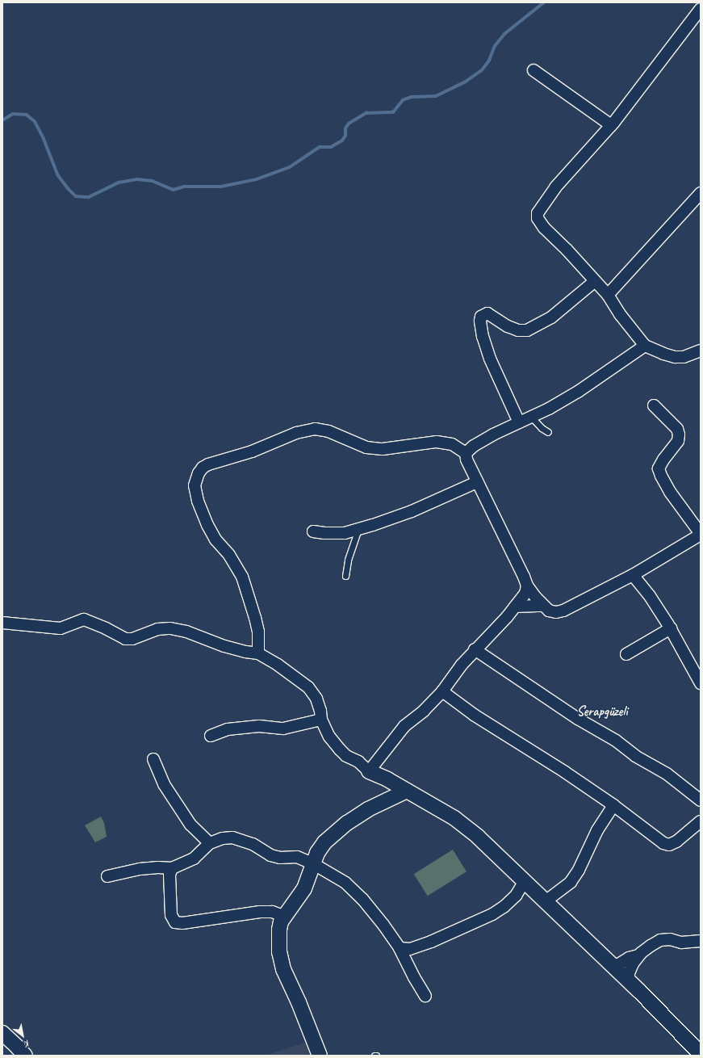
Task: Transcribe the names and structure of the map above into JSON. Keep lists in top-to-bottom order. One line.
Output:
{"districts":["Serapgüzeli"],"north":"bottom right"}
